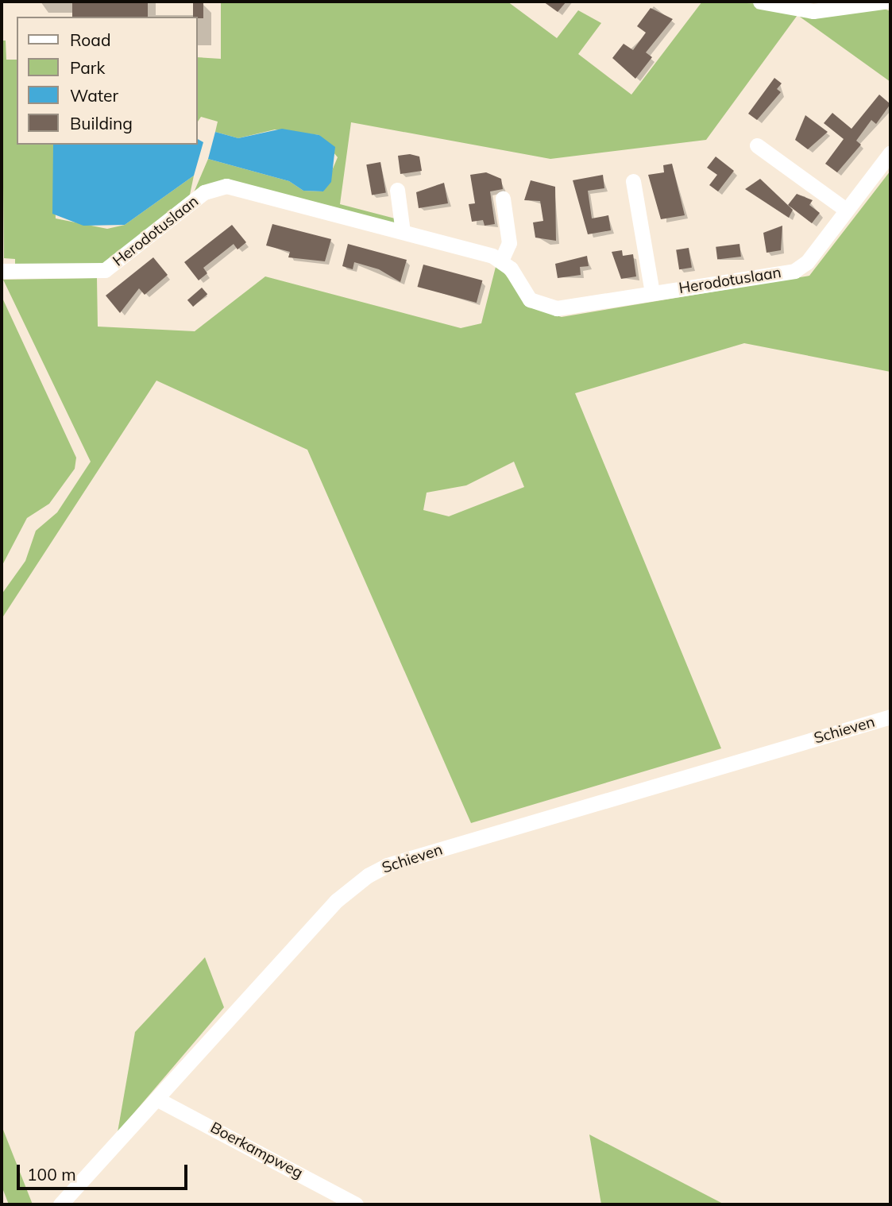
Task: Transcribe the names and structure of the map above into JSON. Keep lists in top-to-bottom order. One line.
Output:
{"streets":{"street":["Herodotuslaan","Schieven","Boerkampweg"]},"crossings":[["Schieven","Boerkampweg"]],"legend":["Road","Park","Water","Building"],"scale_bar":"100 m"}
